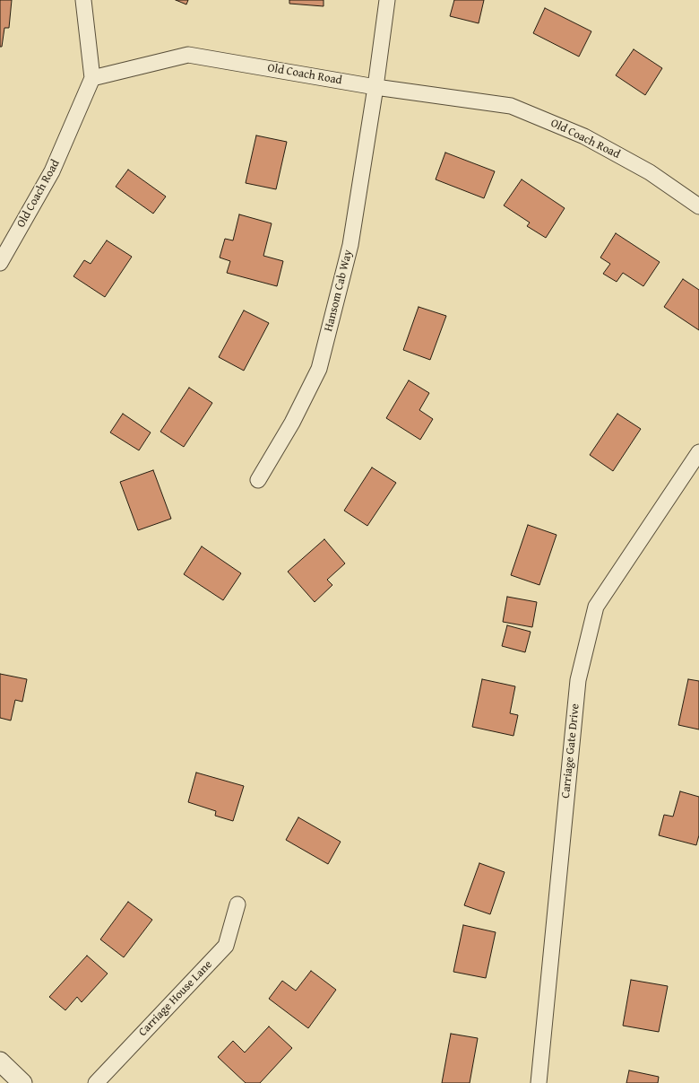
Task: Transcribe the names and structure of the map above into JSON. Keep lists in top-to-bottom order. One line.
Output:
{"streets":{"street":["Old Coach Road","Hansom Cab Way","Carriage Gate Drive","Carriage House Lane"]},"crossings":[["Old Coach Road","Hansom Cab Way"]]}
